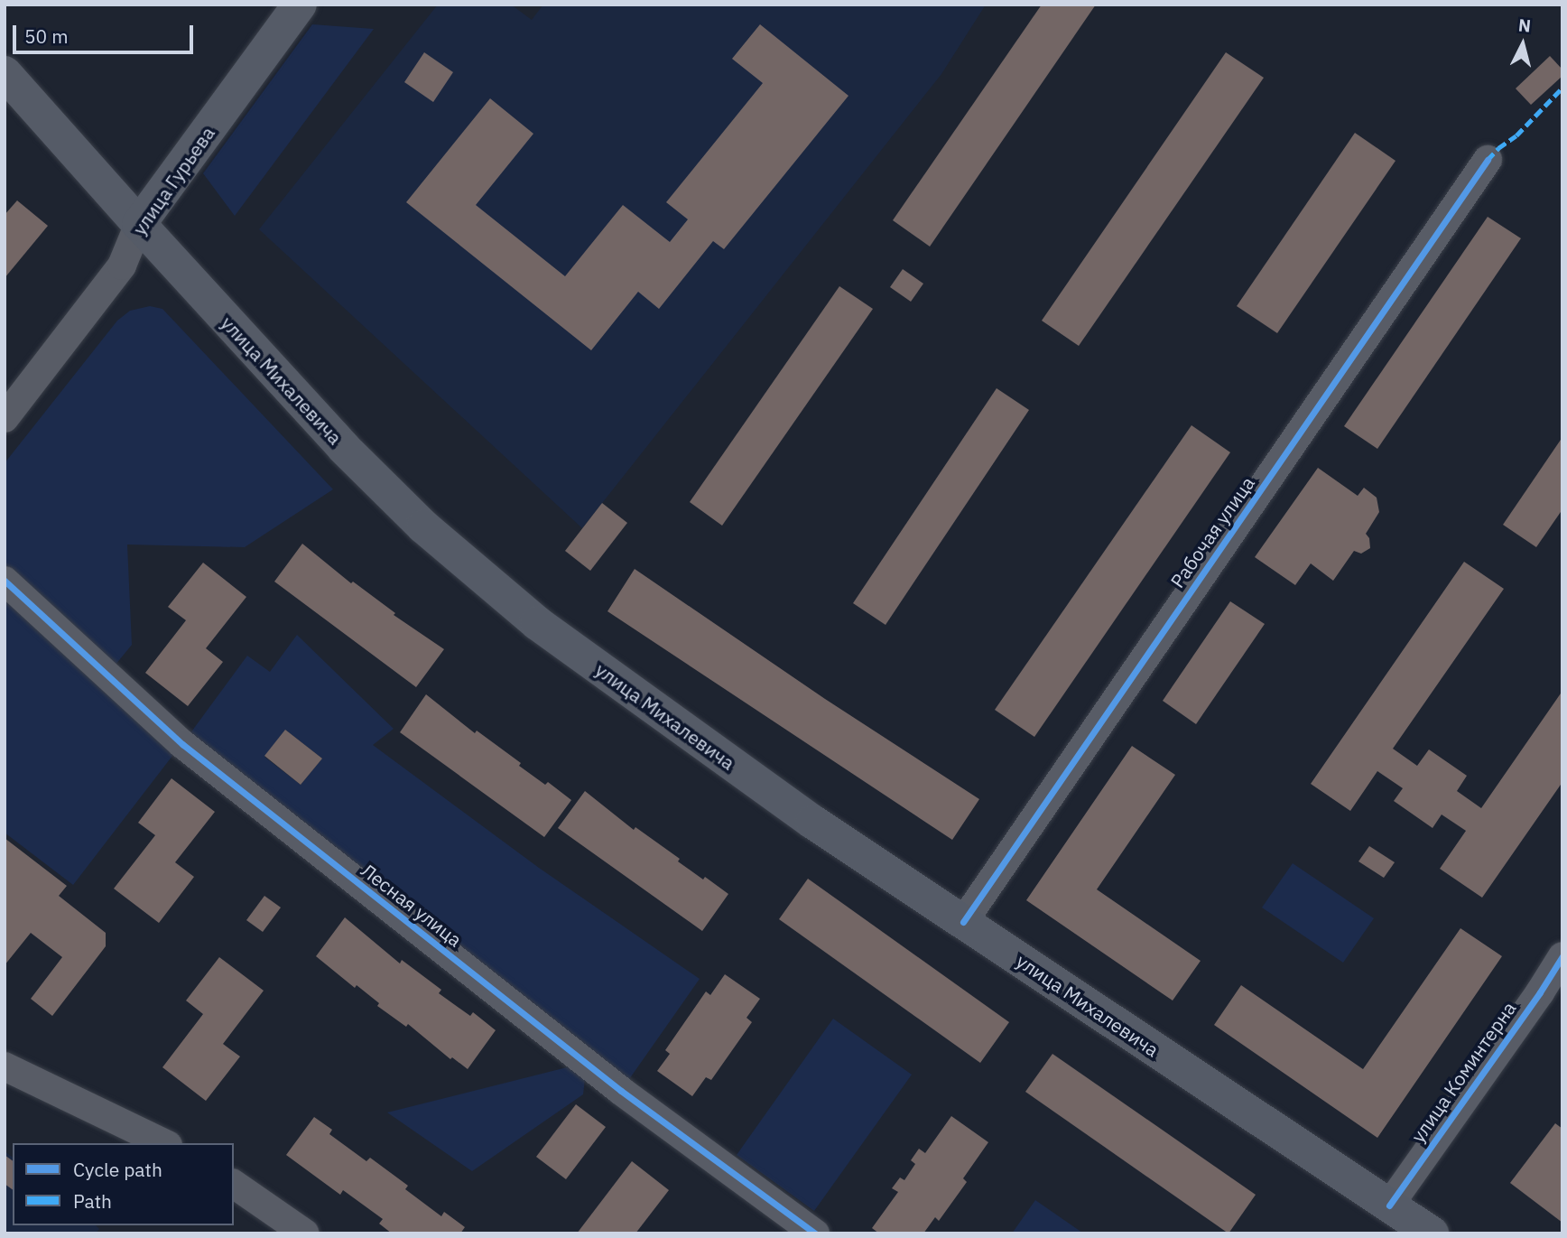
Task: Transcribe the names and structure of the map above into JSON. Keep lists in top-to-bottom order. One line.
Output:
{"streets":{"main road":["улица Гурьева","улица Михалевича"],"street":["Рабочая улица","Лесная улица","улица Коминтерна"]},"crossings":[["улица Гурьева","улица Михалевича"],["улица Михалевича","Рабочая улица"],["улица Михалевича","улица Коминтерна"]],"legend":["Cycle path","Path"],"scale_bar":"50 m","north":"top"}
